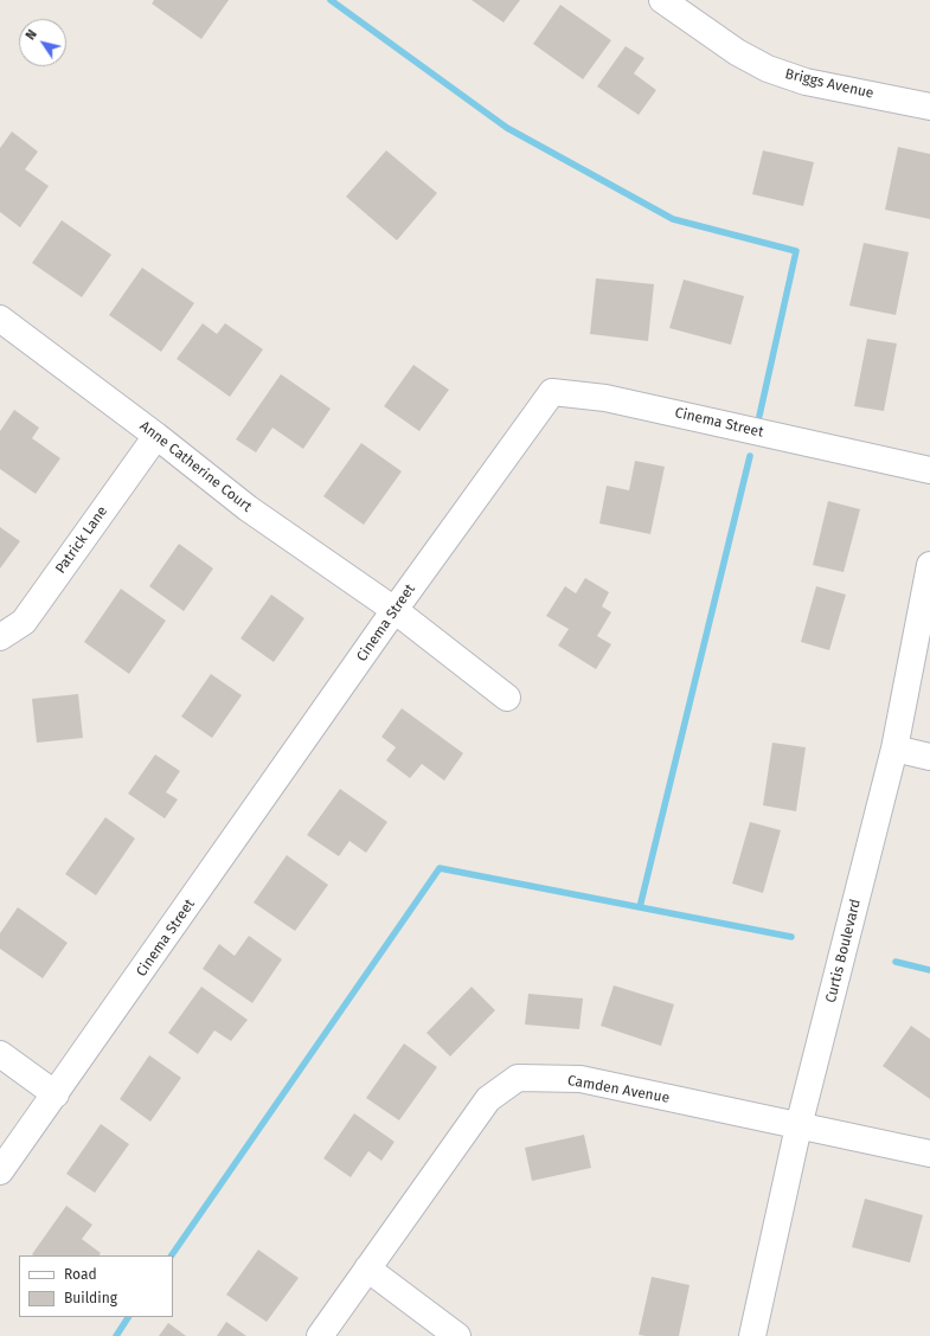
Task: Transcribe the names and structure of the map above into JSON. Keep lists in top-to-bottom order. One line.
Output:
{"streets":{"street":["Briggs Avenue","Cinema Street","Anne Catherine Court","Patrick Lane","Curtis Boulevard","Camden Avenue"]},"crossings":[["Cinema Street","Anne Catherine Court"],["Anne Catherine Court","Patrick Lane"],["Curtis Boulevard","Camden Avenue"]],"legend":["Road","Building"],"north":"top left"}
